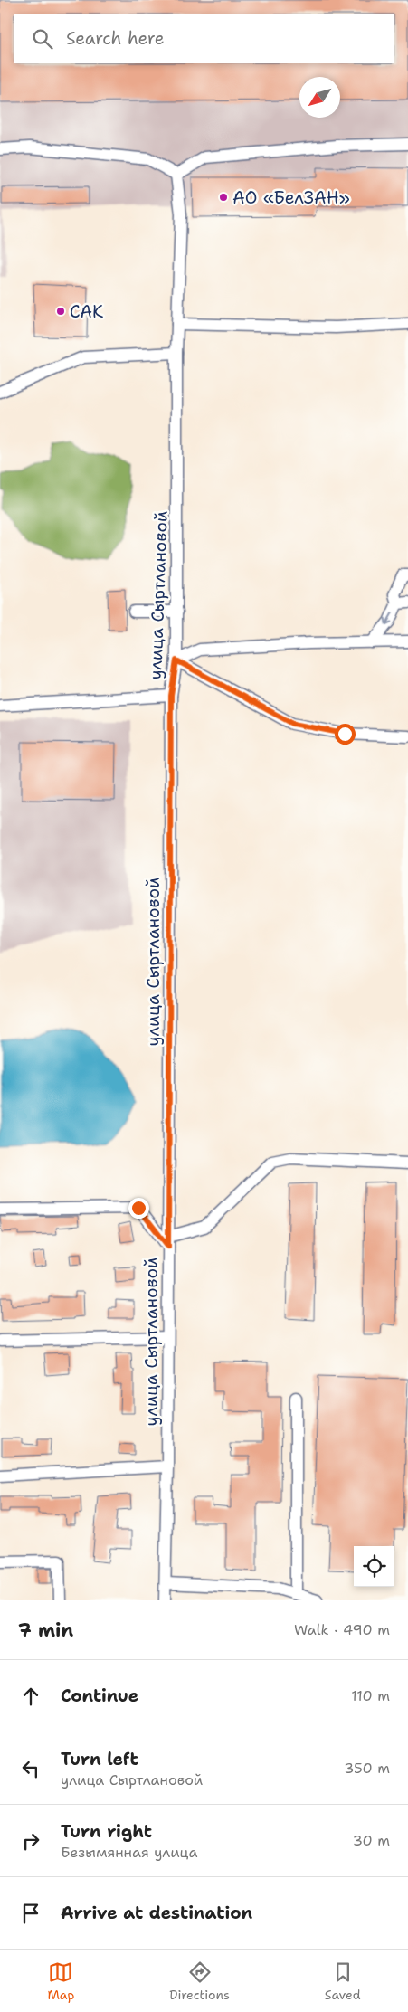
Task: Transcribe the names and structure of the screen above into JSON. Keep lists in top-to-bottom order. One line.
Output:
{"streets":{"street":["улица Сыртлановой"]},"places":["АО «БелЗАН»","САК"],"north":"bottom left","page":{"search":"Search here","heading":["7 min","Walk · 490 m"],"list":[["Continue","110 m"],["Turn left","улица Сыртлановой","350 m"],["Turn right","Безымянная улица","30 m"],"Arrive at destination"],"nav":["Map","Directions","Saved"]}}
